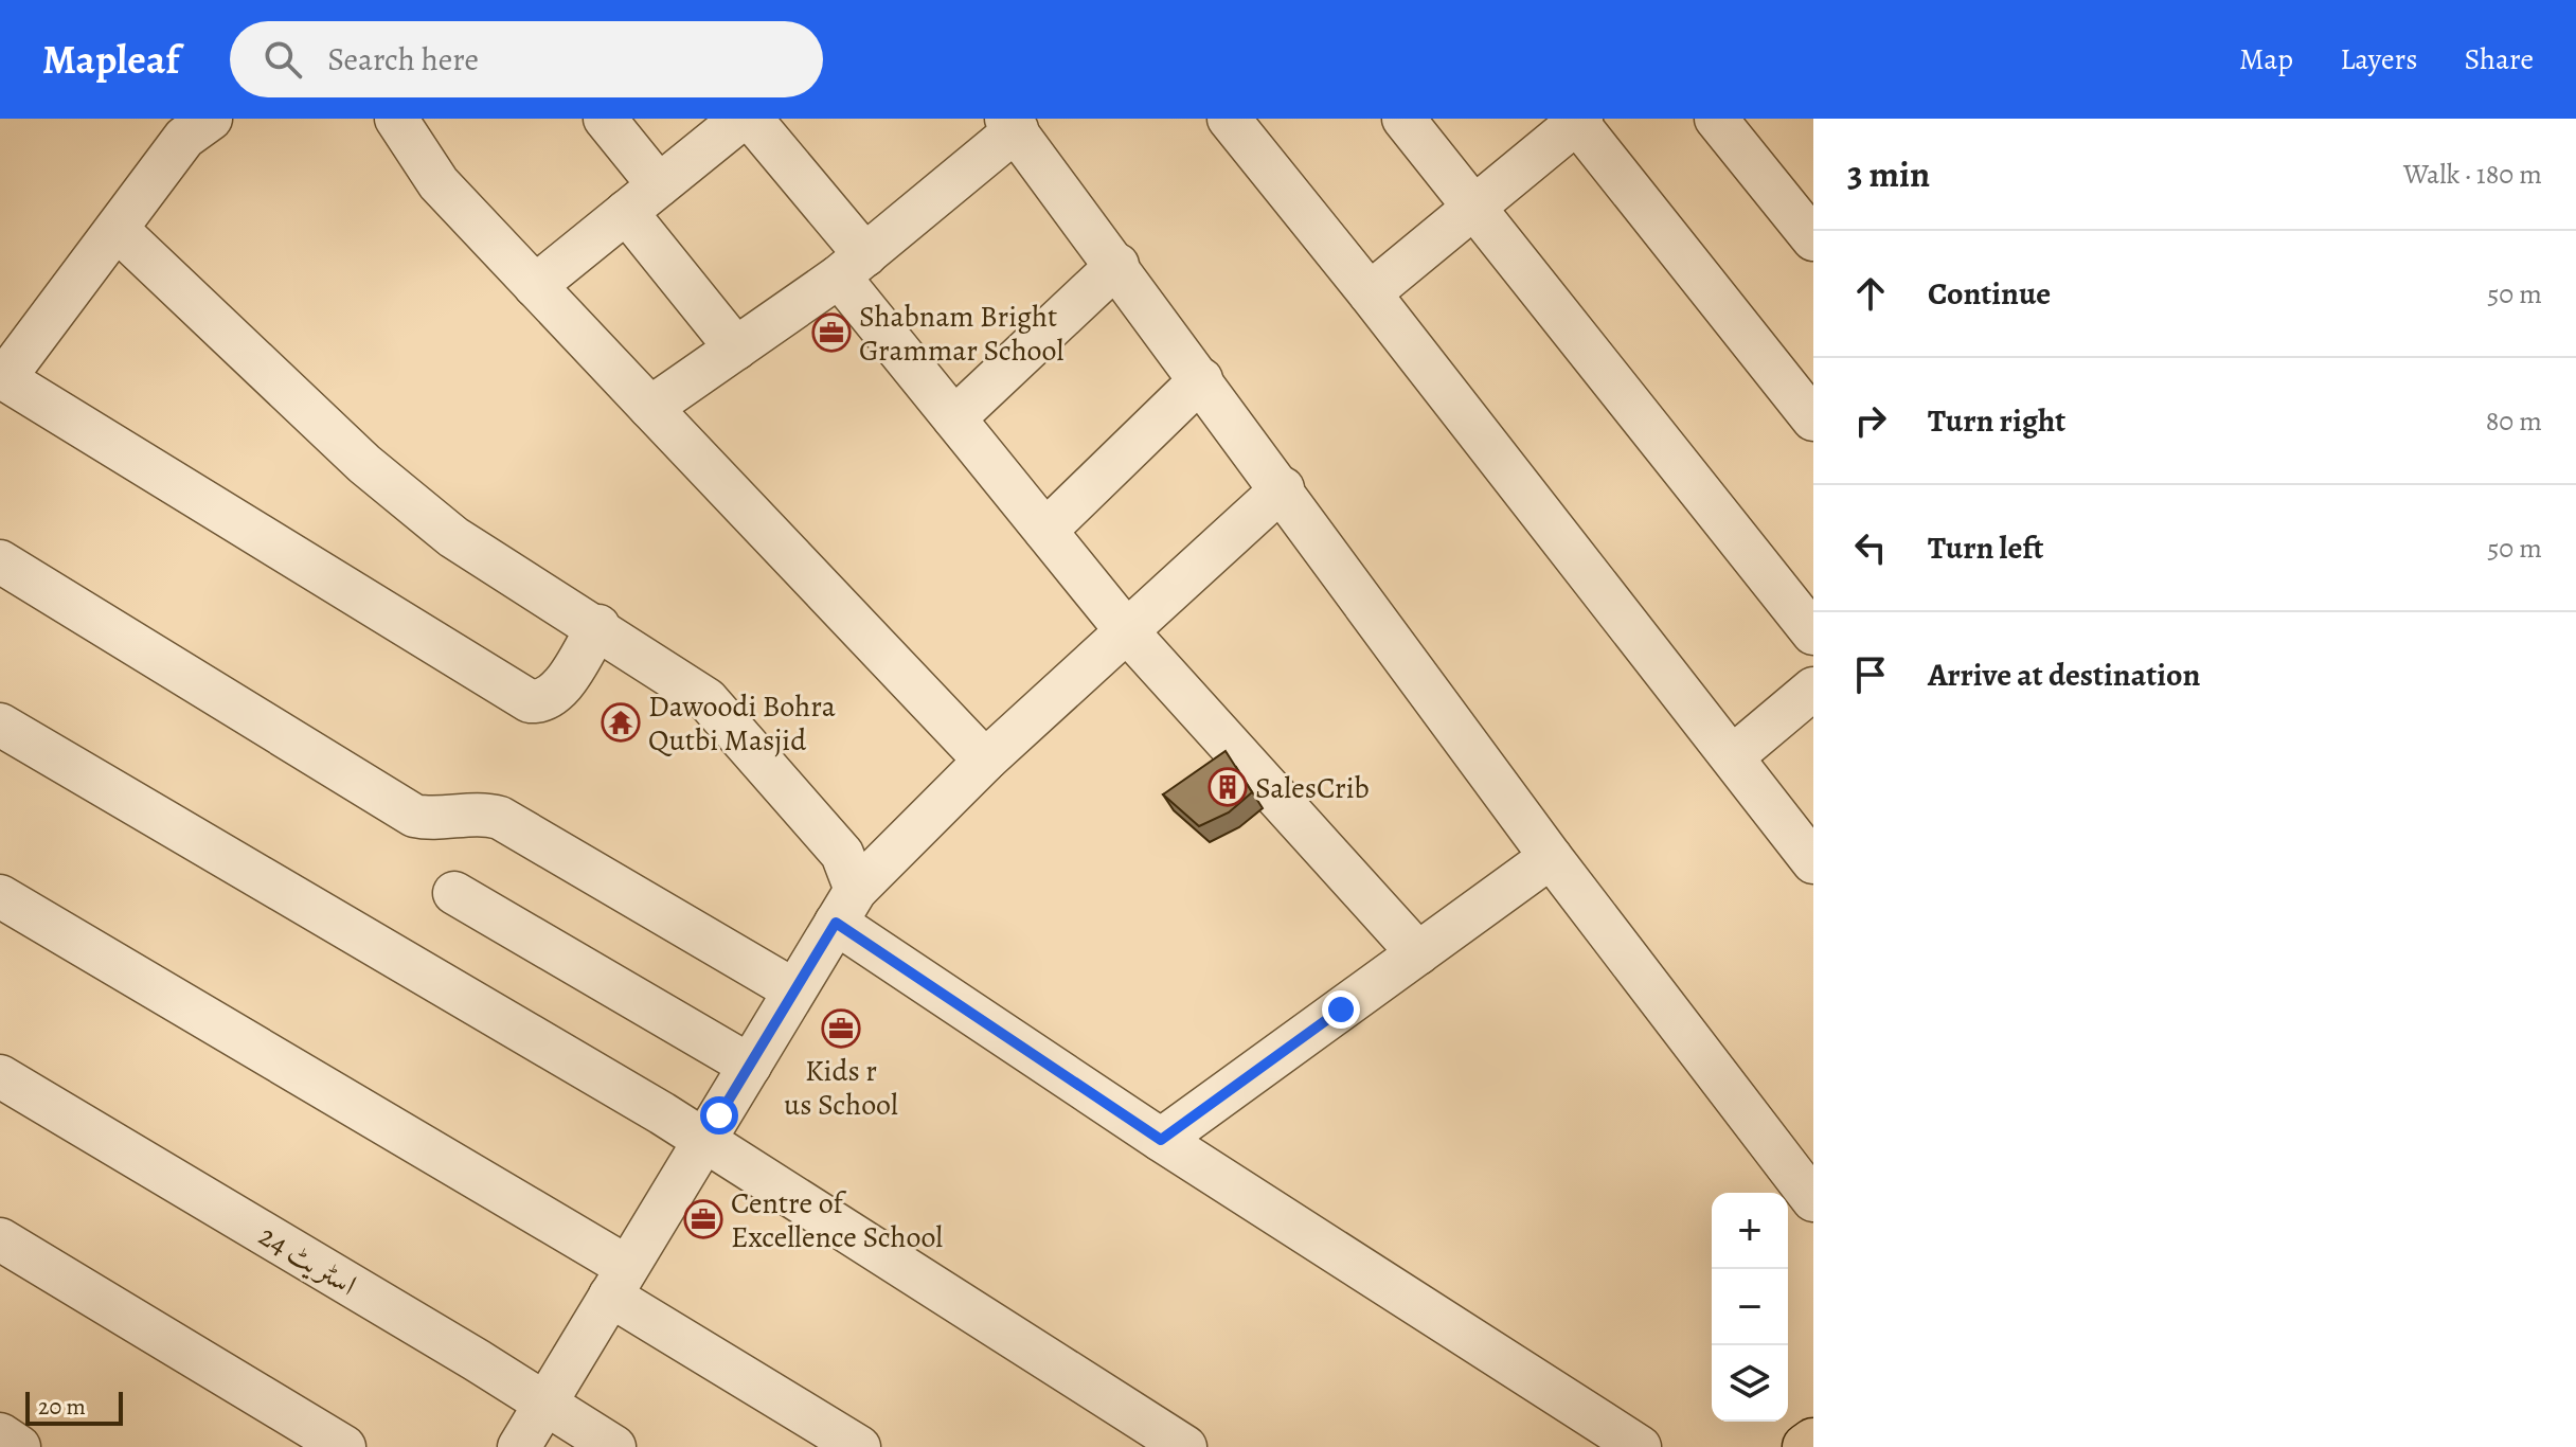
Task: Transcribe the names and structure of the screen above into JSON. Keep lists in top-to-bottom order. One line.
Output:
{"streets":{"street":["اسٹریٹ 24"]},"places":{"office":["Shabnam Bright Grammar School","Kids r us School","Centre of Excellence School"],"temple":["Dawoodi Bohra Qutbi Masjid"],"building":["SalesCrib"]},"scale_bar":"20 m","page":{"header":"Mapleaf","search":"Search here","nav":["Map","Layers","Share"],"heading":["3 min","Walk · 180 m"],"list":[["Continue","50 m"],["Turn right","80 m"],["Turn left","50 m"],"Arrive at destination"],"map_buttons":["+","−"],"scale":"20 m"}}
